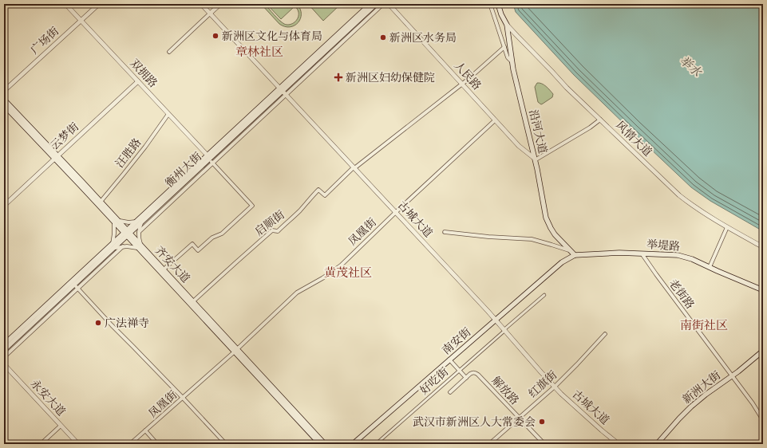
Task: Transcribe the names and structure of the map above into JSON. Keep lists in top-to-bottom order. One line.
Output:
{"streets":{"main road":["沿河大道","衡州大街","举堤路","齐安大道","南安街","新洲大街"],"street":["广场街","双拥路","人民路","云梦街","风情大道","汪胜路","古城大道","启顺街","凤凰街","老街路","好吃街","红旗街","解放路","永安大道"]},"crossings":[["广场街","双拥路"],["双拥路","云梦街"],["双拥路","汪胜路"],["双拥路","衡州大街"],["双拥路","齐安大道"],["人民路","沿河大道"],["人民路","启顺街"],["人民路","凤凰街"],["沿河大道","风情大道"],["沿河大道","举堤路"],["沿河大道","南安街"],["云梦街","齐安大道"],["汪胜路","齐安大道"],["衡州大街","古城大道"],["衡州大街","齐安大道"],["古城大道","启顺街"],["古城大道","凤凰街"],["古城大道","南安街"],["古城大道","好吃街"],["古城大道","红旗街"],["启顺街","齐安大道"],["凤凰街","齐安大道"],["举堤路","老街路"],["举堤路","南安街"],["老街路","新洲大街"],["红旗街","解放路"]],"districts":["章林社区","黄茂社区","南街社区"],"water":["举水"],"places":{"other":["新洲区文化与体育局","新洲区水务局","广法禅寺","武汉市新洲区人大常委会"],"health":["新洲区妇幼保健院"]}}
